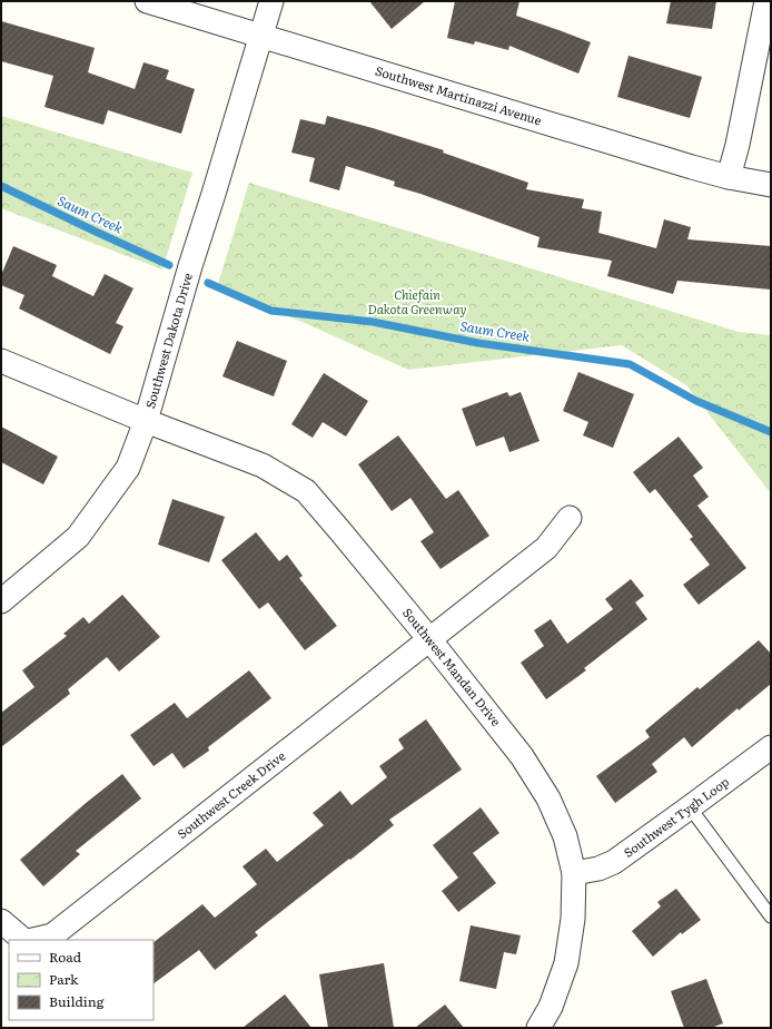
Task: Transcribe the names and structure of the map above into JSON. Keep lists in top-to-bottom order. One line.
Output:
{"streets":{"street":["Southwest Martinazzi Avenue","Southwest Dakota Drive","Southwest Mandan Drive","Southwest Creek Drive","Southwest Tygh Loop"]},"crossings":[["Southwest Martinazzi Avenue","Southwest Dakota Drive"],["Southwest Dakota Drive","Southwest Mandan Drive"],["Southwest Mandan Drive","Southwest Creek Drive"],["Southwest Mandan Drive","Southwest Tygh Loop"]],"water":["Saum Creek"],"parks":["Chiefain Dakota Greenway"],"legend":["Road","Park","Building"]}
